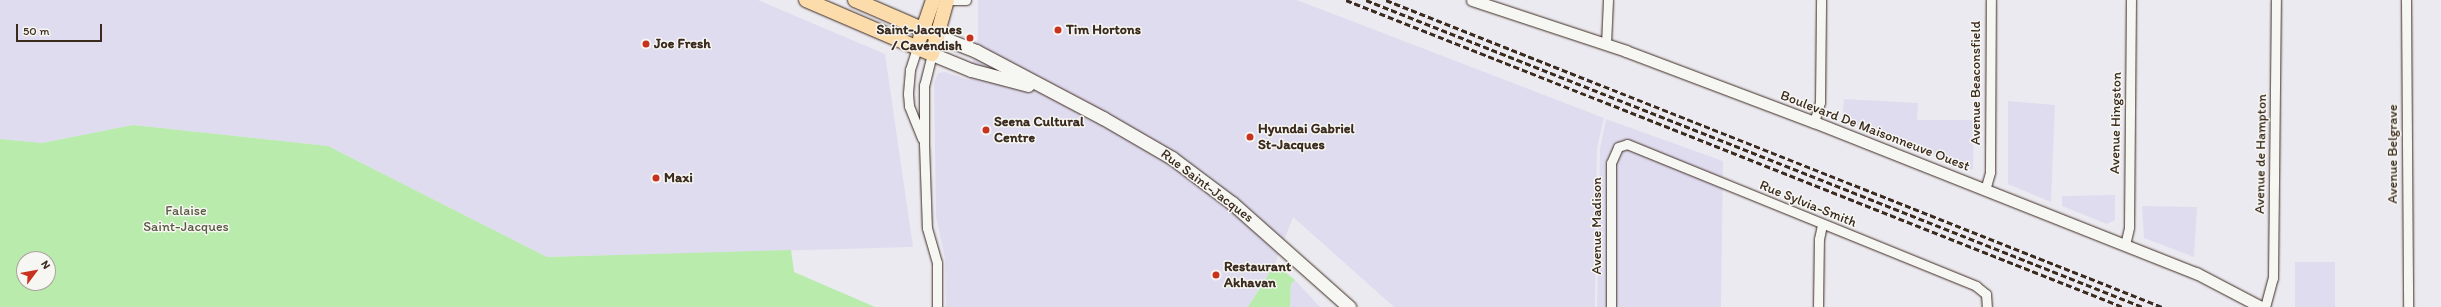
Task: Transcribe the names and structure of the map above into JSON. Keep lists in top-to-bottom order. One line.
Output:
{"streets":{"main road":["Rue Saint-Jacques"],"street":["Avenue Beaconsfield","Avenue Hingston","Boulevard De Maisonneuve Ouest","Avenue de Hampton","Avenue Belgrave","Rue Sylvia-Smith","Avenue Madison"]},"crossings":[["Avenue Beaconsfield","Boulevard De Maisonneuve Ouest"],["Avenue Hingston","Boulevard De Maisonneuve Ouest"],["Rue Sylvia-Smith","Avenue Madison"]],"parks":["Falaise Saint-Jacques"],"places":["Tim Hortons","Saint-Jacques / Cavendish","Joe Fresh","Seena Cultural Centre","Hyundai Gabriel St-Jacques","Maxi","Restaurant Akhavan"],"scale_bar":"50 m","north":"top right"}
